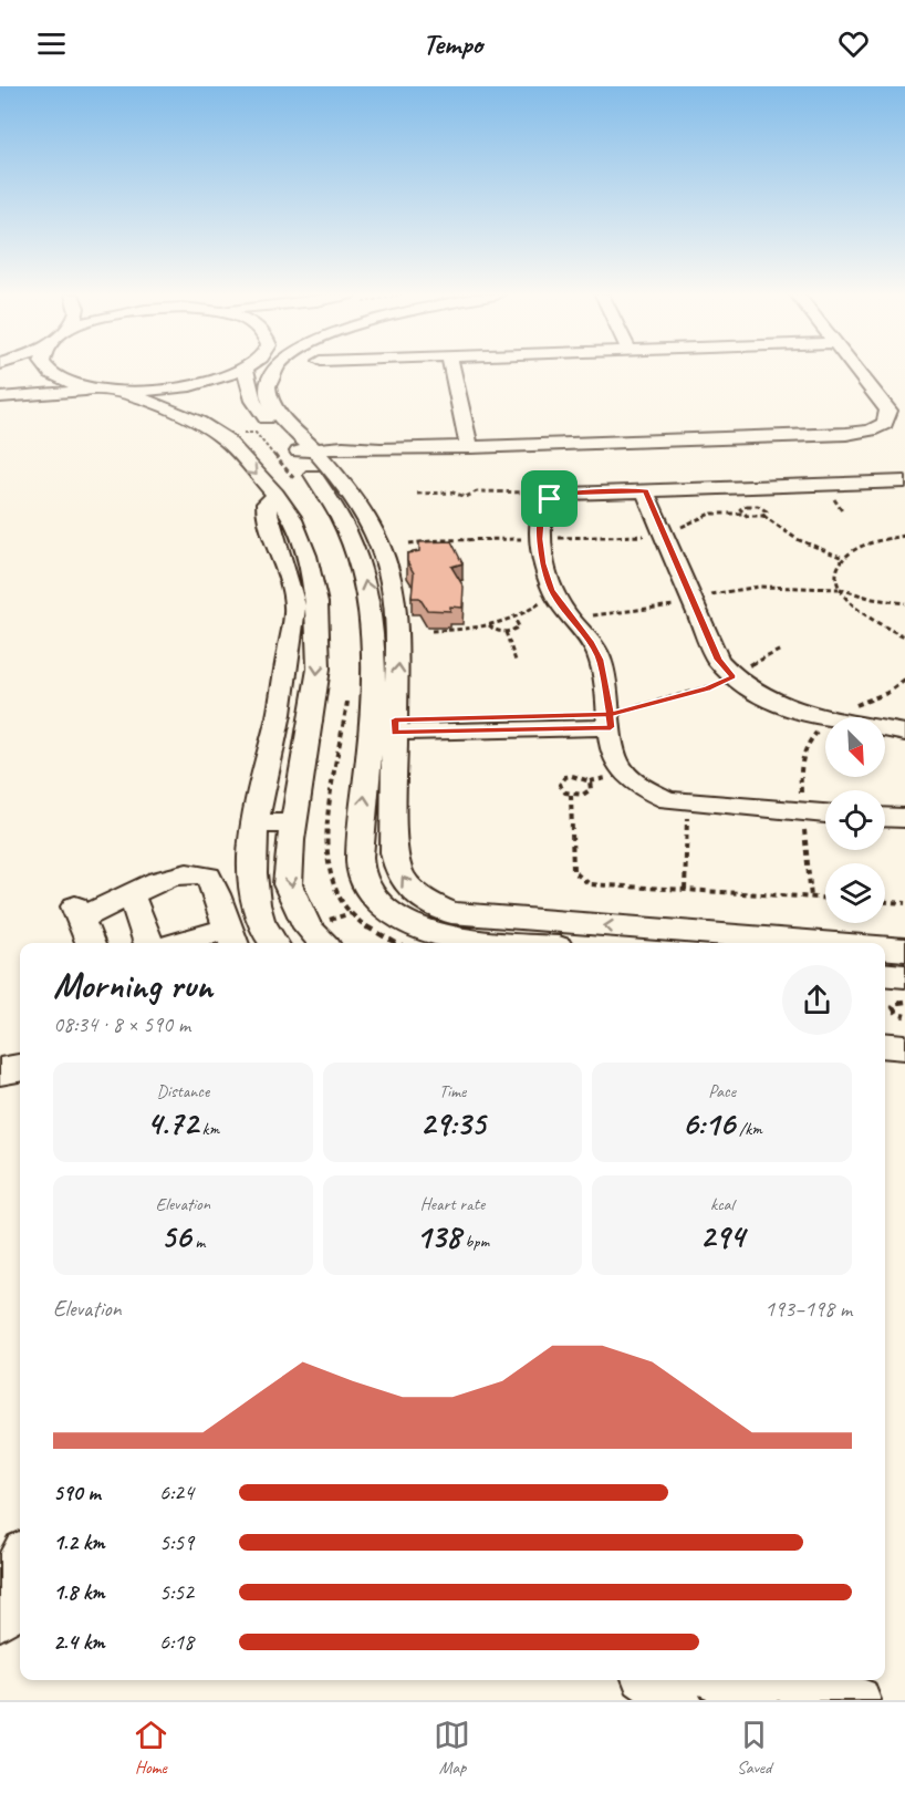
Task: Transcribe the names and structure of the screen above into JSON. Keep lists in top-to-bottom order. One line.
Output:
{"north":"bottom right","page":{"header":"Tempo","heading":["Morning run","08:34 · 8 × 590 m"],"stats":[["Distance","4.72 km"],["Time","29:35"],["Pace","6:16 /km"],["Elevation","56 m"],["Heart rate","138 bpm"],["kcal","294"]],"chart":["Elevation","193–198 m"],"list":[{"name":"590 m","note":"6:24"},{"name":"1.2 km","note":"5:59"},{"name":"1.8 km","note":"5:52"},{"name":"2.4 km","note":"6:18"}],"tabs":["Home","Map","Saved"]}}
